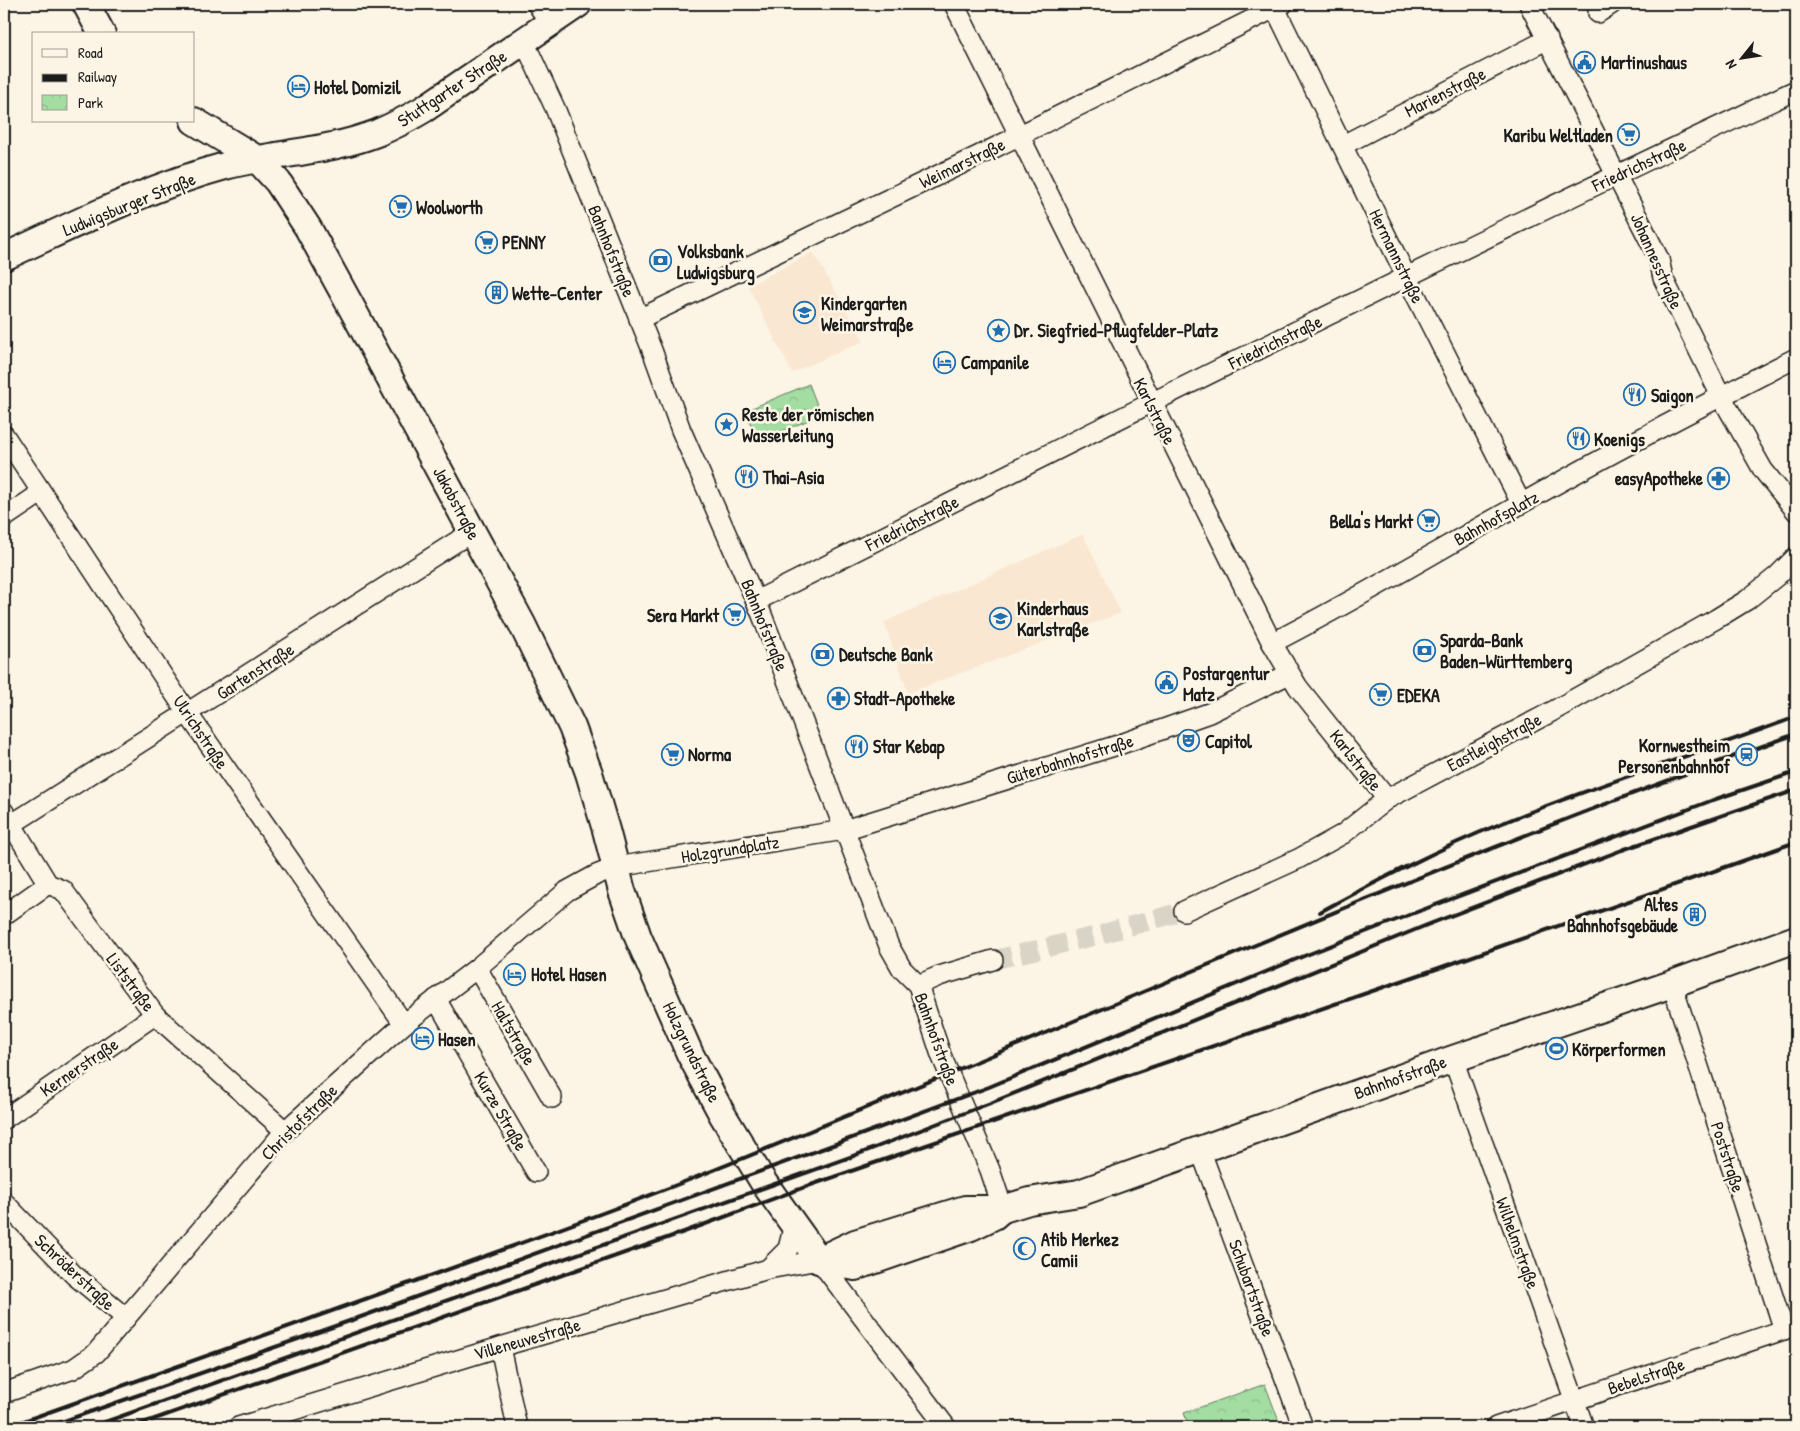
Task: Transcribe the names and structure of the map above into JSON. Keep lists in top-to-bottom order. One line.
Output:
{"streets":{"main road":["Stuttgarter Straße","Ludwigsburger Straße","Bahnhofstraße","Jakobstraße","Holzgrundstraße"],"street":["Marienstraße","Weimarstraße","Friedrichstraße","Hermannstraße","Johannesstraße","Karlstraße","Bahnhofsplatz","Gartenstraße","Ulrichstraße","Eastleighstraße","Güterbahnhofstraße","Holzgrundplatz","Liststraße","Haltstraße","Kernerstraße","Kurze Straße","Christofstraße","Poststraße","Wilhelmstraße","Schröderstraße","Schubartstraße","Villeneuvestraße","Bebelstraße"]},"crossings":[["Stuttgarter Straße","Ludwigsburger Straße"],["Stuttgarter Straße","Bahnhofstraße"],["Stuttgarter Straße","Jakobstraße"],["Marienstraße","Hermannstraße"],["Marienstraße","Johannesstraße"],["Weimarstraße","Bahnhofstraße"],["Weimarstraße","Hermannstraße"],["Weimarstraße","Karlstraße"],["Friedrichstraße","Bahnhofstraße"],["Friedrichstraße","Hermannstraße"],["Friedrichstraße","Johannesstraße"],["Friedrichstraße","Karlstraße"],["Ludwigsburger Straße","Jakobstraße"],["Bahnhofstraße","Güterbahnhofstraße"],["Bahnhofstraße","Holzgrundplatz"],["Bahnhofstraße","Holzgrundstraße"],["Bahnhofstraße","Poststraße"],["Bahnhofstraße","Wilhelmstraße"],["Bahnhofstraße","Schubartstraße"],["Bahnhofstraße","Villeneuvestraße"],["Hermannstraße","Bahnhofsplatz"],["Johannesstraße","Bahnhofsplatz"],["Karlstraße","Bahnhofsplatz"],["Karlstraße","Eastleighstraße"],["Karlstraße","Güterbahnhofstraße"],["Jakobstraße","Gartenstraße"],["Jakobstraße","Holzgrundplatz"],["Jakobstraße","Holzgrundstraße"],["Jakobstraße","Christofstraße"],["Gartenstraße","Ulrichstraße"],["Gartenstraße","Liststraße"],["Ulrichstraße","Christofstraße"],["Güterbahnhofstraße","Holzgrundplatz"],["Holzgrundplatz","Holzgrundstraße"],["Holzgrundplatz","Christofstraße"],["Liststraße","Kernerstraße"],["Liststraße","Christofstraße"],["Haltstraße","Christofstraße"],["Holzgrundstraße","Christofstraße"],["Holzgrundstraße","Villeneuvestraße"],["Kurze Straße","Christofstraße"],["Christofstraße","Schröderstraße"],["Poststraße","Bebelstraße"],["Wilhelmstraße","Bebelstraße"]],"places":{"public building":["Martinushaus","Postargentur Matz"],"hotel":["Hotel Domizil","Campanile","Hotel Hasen","Hasen"],"supermarket":["Karibu Weltladen","Woolworth","PENNY","Bella's Markt","Sera Markt","EDEKA","Norma"],"bank":["Volksbank Ludwigsburg","Sparda-Bank Baden-Württemberg","Deutsche Bank"],"building":["Wette-Center","Altes Bahnhofsgebäude"],"school or university":["Kindergarten Weimarstraße","Kinderhaus Karlstraße"],"place":["Dr. Siegfried-Pflugfelder-Platz","Reste der römischen Wasserleitung"],"restaurant":["Saigon","Koenigs","Thai-Asia","Star Kebap"],"pharmacy":["easyApotheke","Stadt-Apotheke"],"theatre":["Capitol"],"station":["Kornwestheim Personenbahnhof"],"sports":["Körperformen"],"mosque":["Atib Merkez Camii"]},"legend":["Road","Railway","Park"],"north":"bottom left"}
